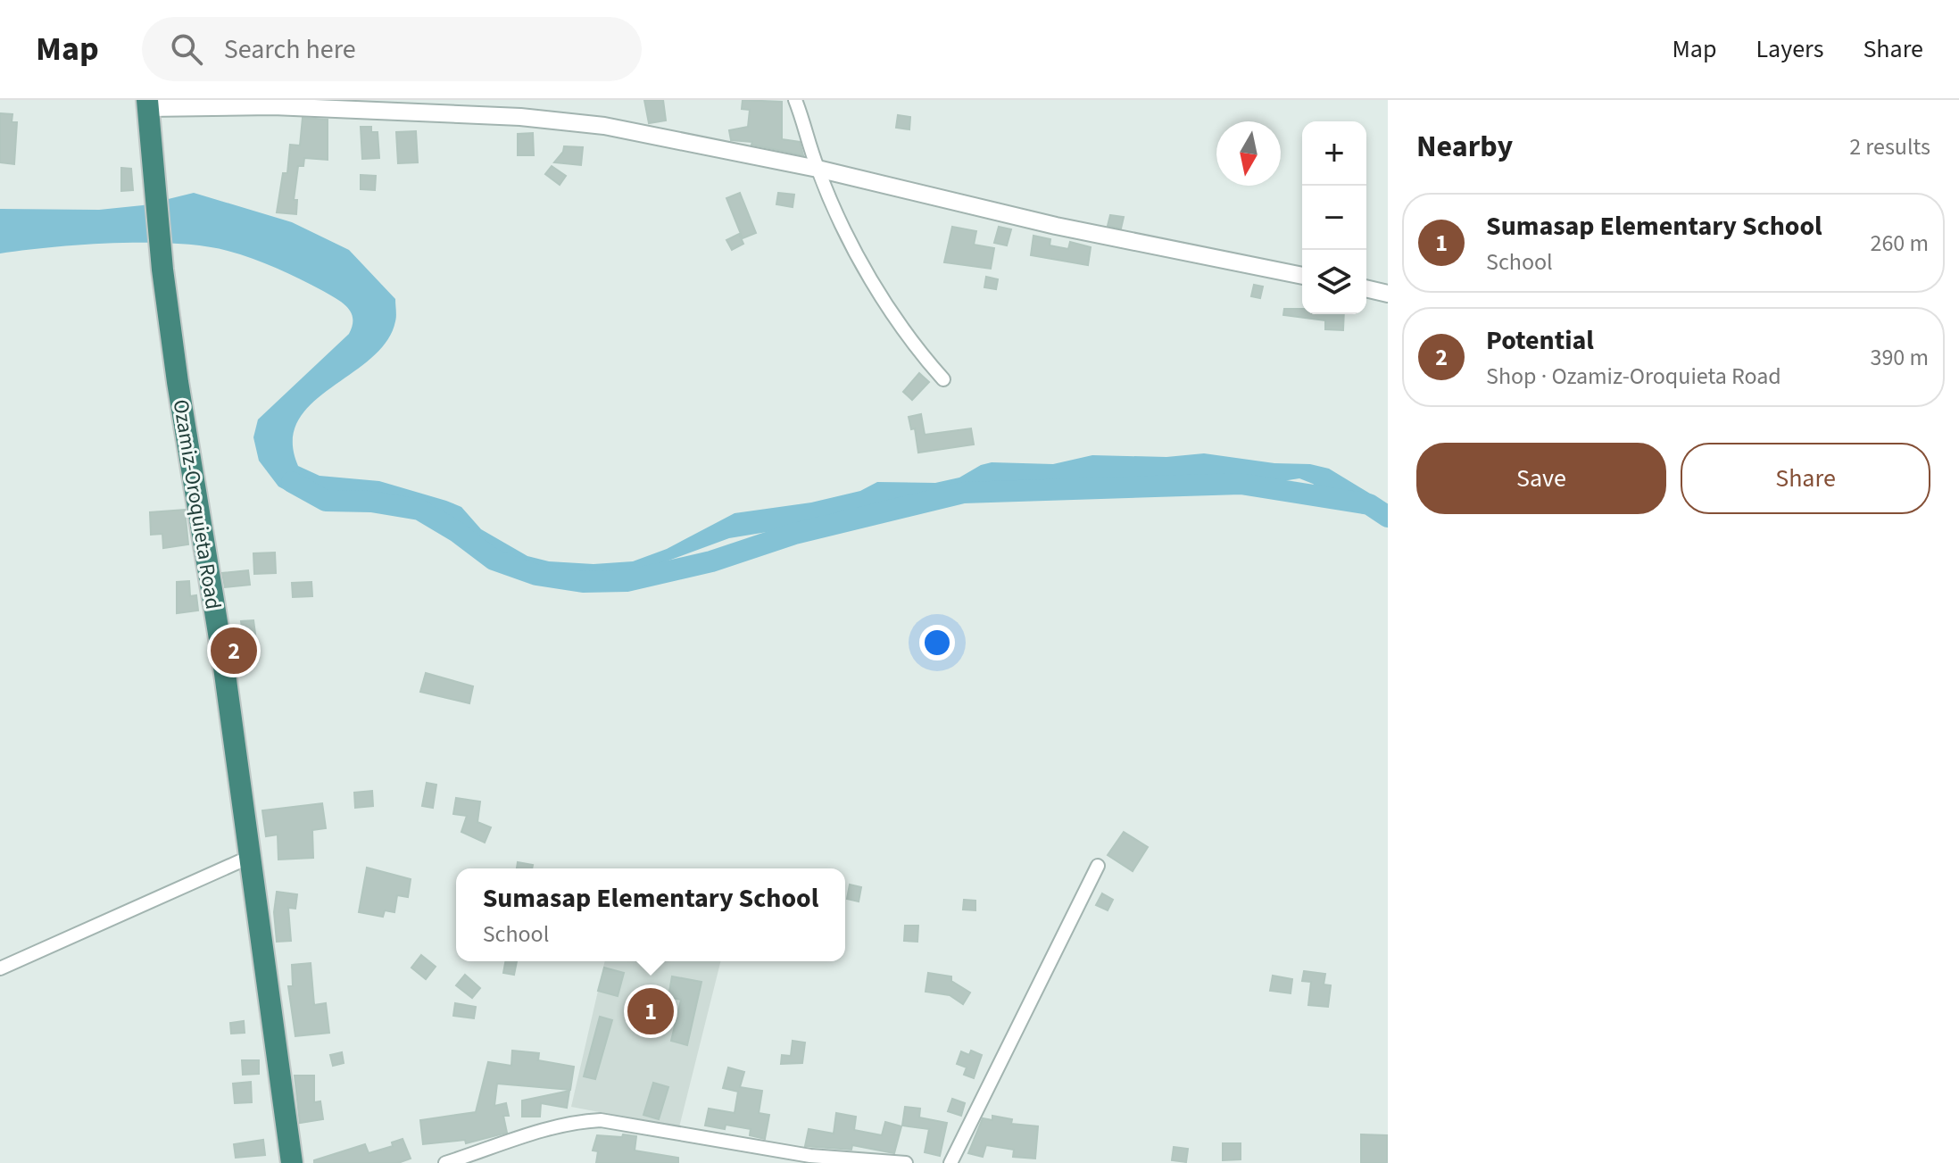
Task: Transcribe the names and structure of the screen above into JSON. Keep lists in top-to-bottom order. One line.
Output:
{"streets":{"highway":["Ozamiz-Oroquieta Road"]},"north":"bottom","page":{"header":"Map","search":"Search here","nav":["Map","Layers","Share"],"heading":["Nearby","2 results"],"map_buttons":["+","−"],"list":[{"mark":"1","name":"Sumasap Elementary School","note":"School","value":"260 m"},{"mark":"2","name":"Potential","note":"Shop · Ozamiz-Oroquieta Road","value":"390 m"}],"buttons":["Save","Share"],"pins":["2","1"],"popup":["Sumasap Elementary School","School"]}}
